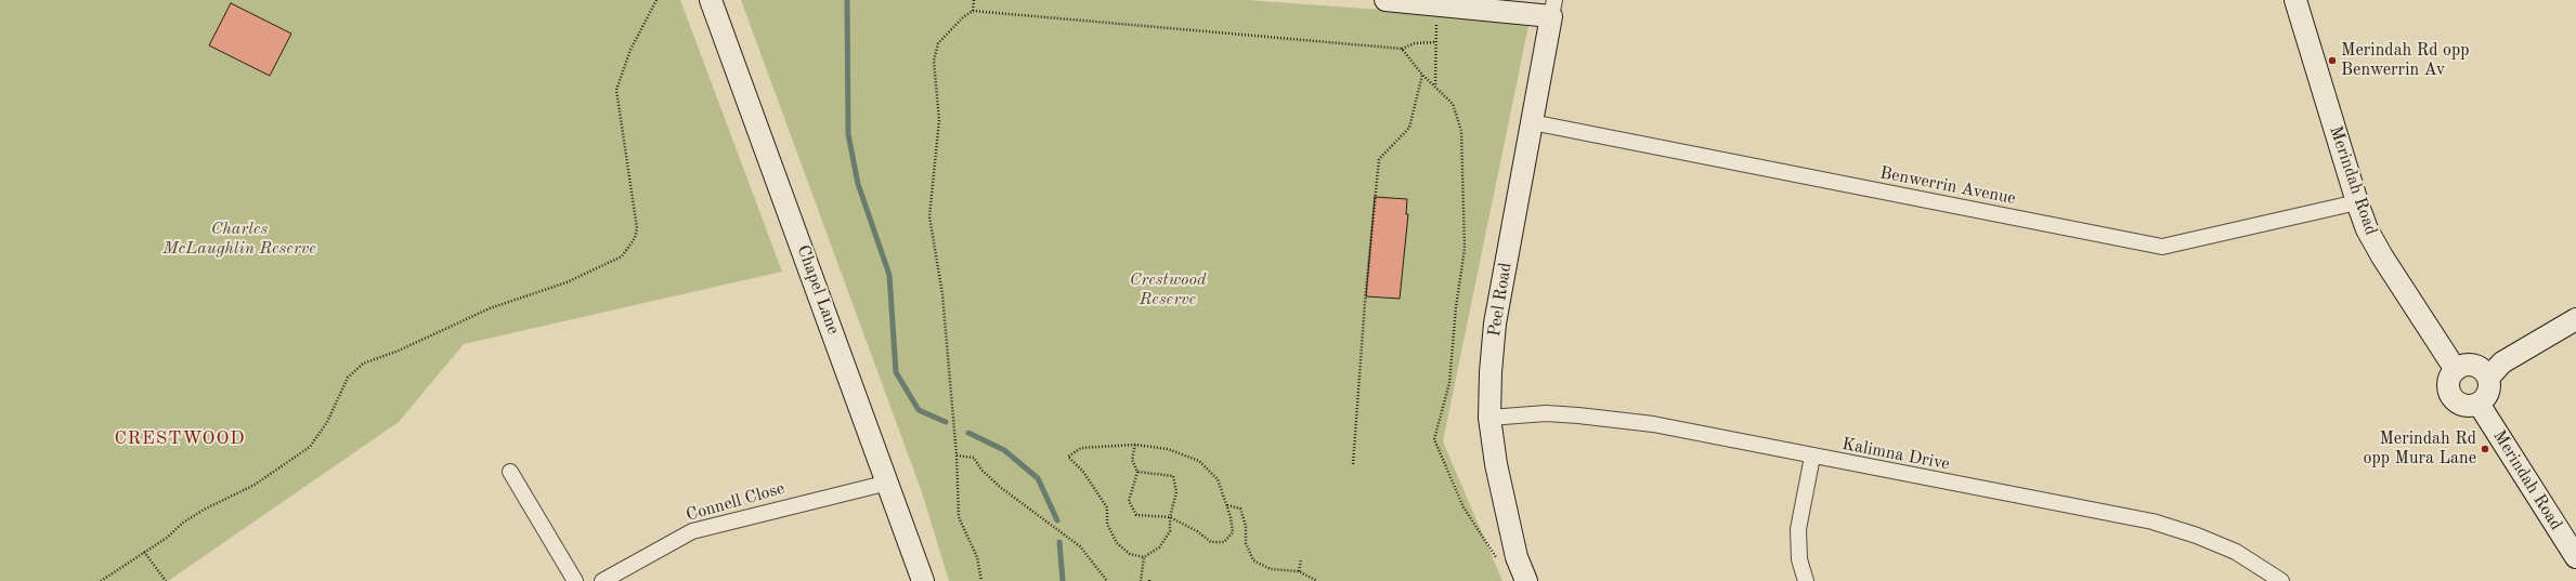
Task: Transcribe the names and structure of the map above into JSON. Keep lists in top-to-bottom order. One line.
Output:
{"streets":{"main road":["Merindah Road","Chapel Lane","Peel Road"],"street":["Benwerrin Avenue","Kalimna Drive","Connell Close"]},"crossings":[["Merindah Road","Benwerrin Avenue"],["Benwerrin Avenue","Peel Road"],["Chapel Lane","Connell Close"],["Peel Road","Kalimna Drive"]],"districts":["CRESTWOOD"],"parks":["Charles McLaughlin Reserve","Crestwood Reserve"],"places":["Merindah Rd opp Benwerrin Av","Merindah Rd opp Mura Lane"]}
